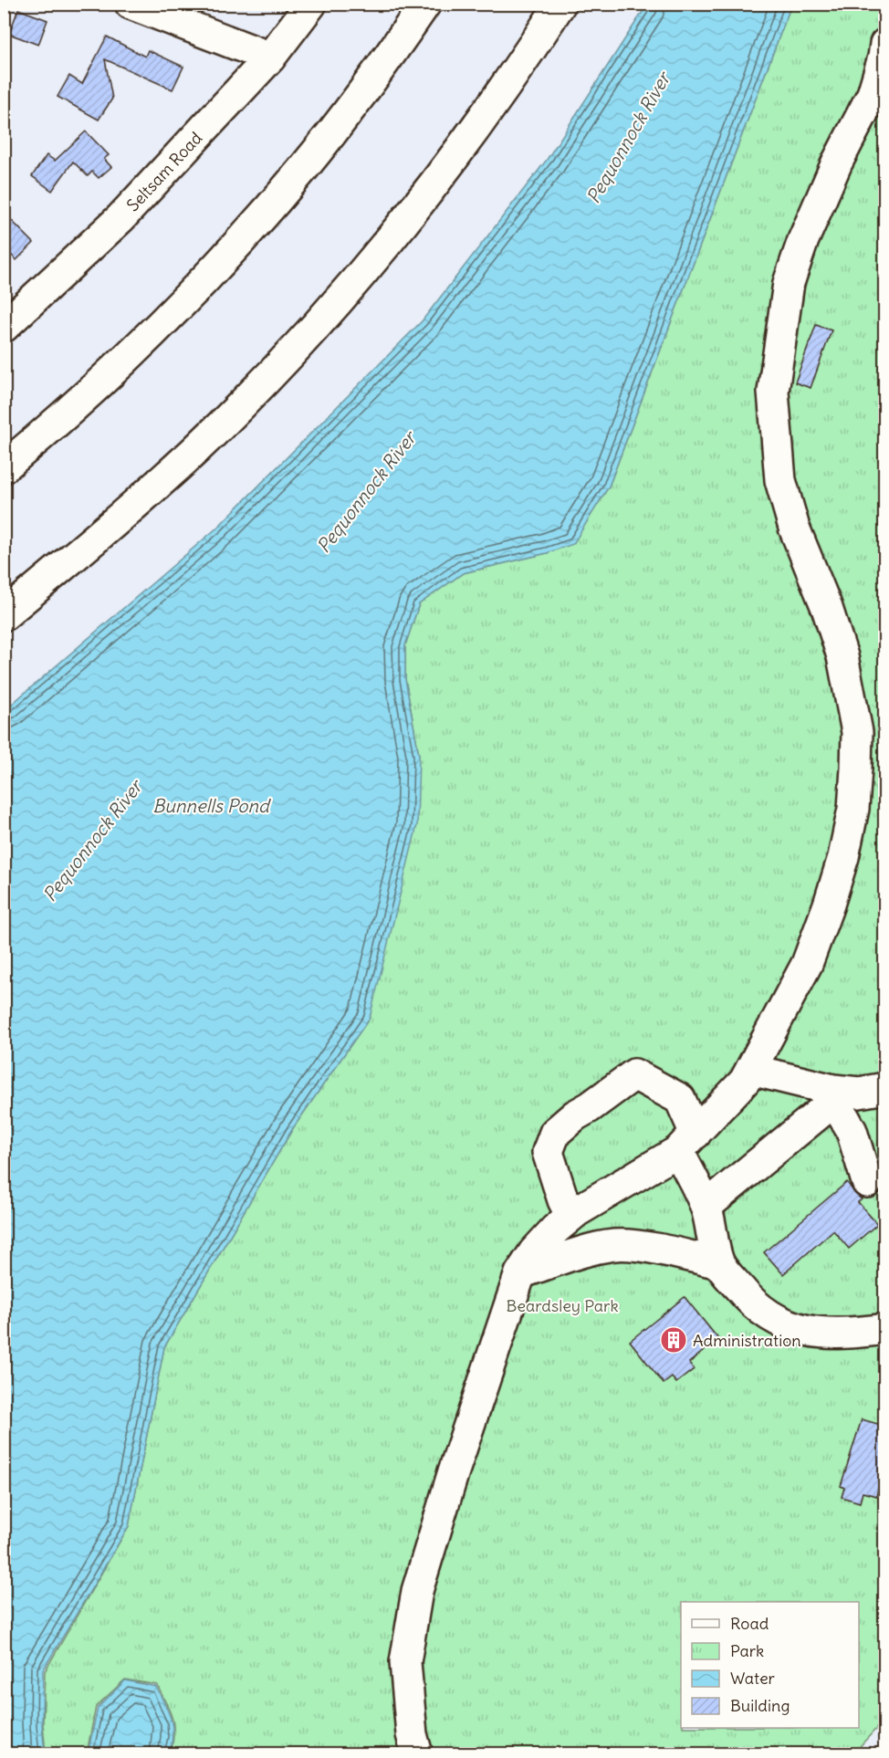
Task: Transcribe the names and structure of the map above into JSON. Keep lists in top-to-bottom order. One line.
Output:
{"streets":{"main road":["Seltsam Road"]},"water":["Pequonnock River","Bunnells Pond"],"parks":["Beardsley Park"],"places":{"building":["Administration"]},"legend":["Road","Park","Water","Building"]}
